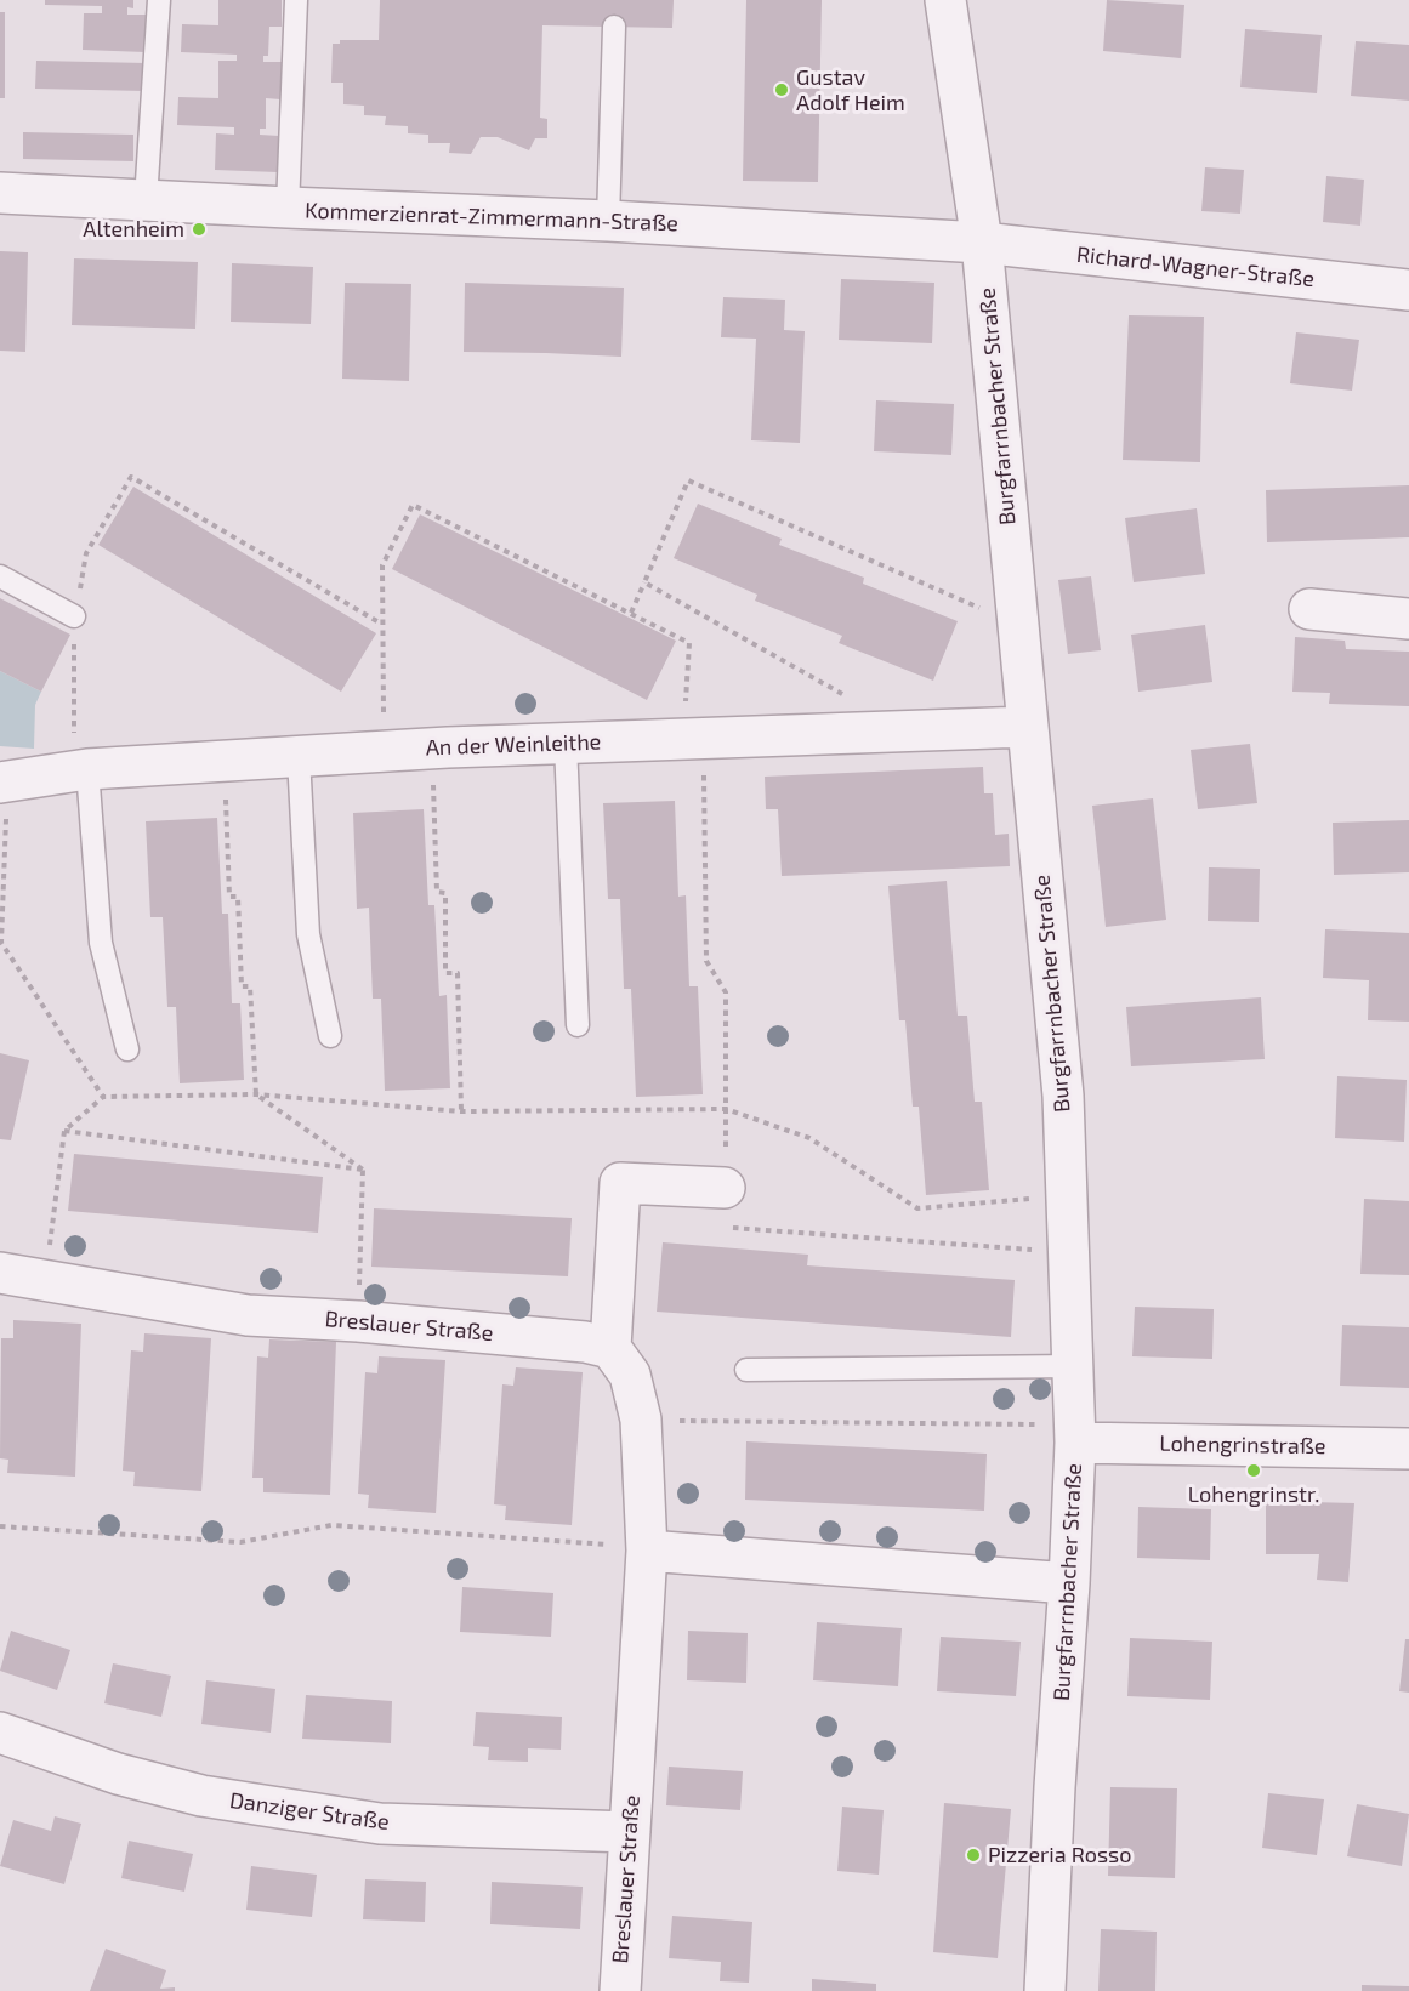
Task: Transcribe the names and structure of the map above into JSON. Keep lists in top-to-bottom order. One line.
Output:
{"streets":{"street":["Kommerzienrat-Zimmermann-Straße","Richard-Wagner-Straße","Burgfarrnbacher Straße","An der Weinleithe","Breslauer Straße","Lohengrinstraße","Danziger Straße"]},"crossings":[["Kommerzienrat-Zimmermann-Straße","Richard-Wagner-Straße"],["Kommerzienrat-Zimmermann-Straße","Burgfarrnbacher Straße"],["Richard-Wagner-Straße","Burgfarrnbacher Straße"],["Burgfarrnbacher Straße","An der Weinleithe"],["Burgfarrnbacher Straße","Lohengrinstraße"],["Breslauer Straße","Danziger Straße"]],"places":["Gustav Adolf Heim","Altenheim","Lohengrinstr.","Pizzeria Rosso"]}
